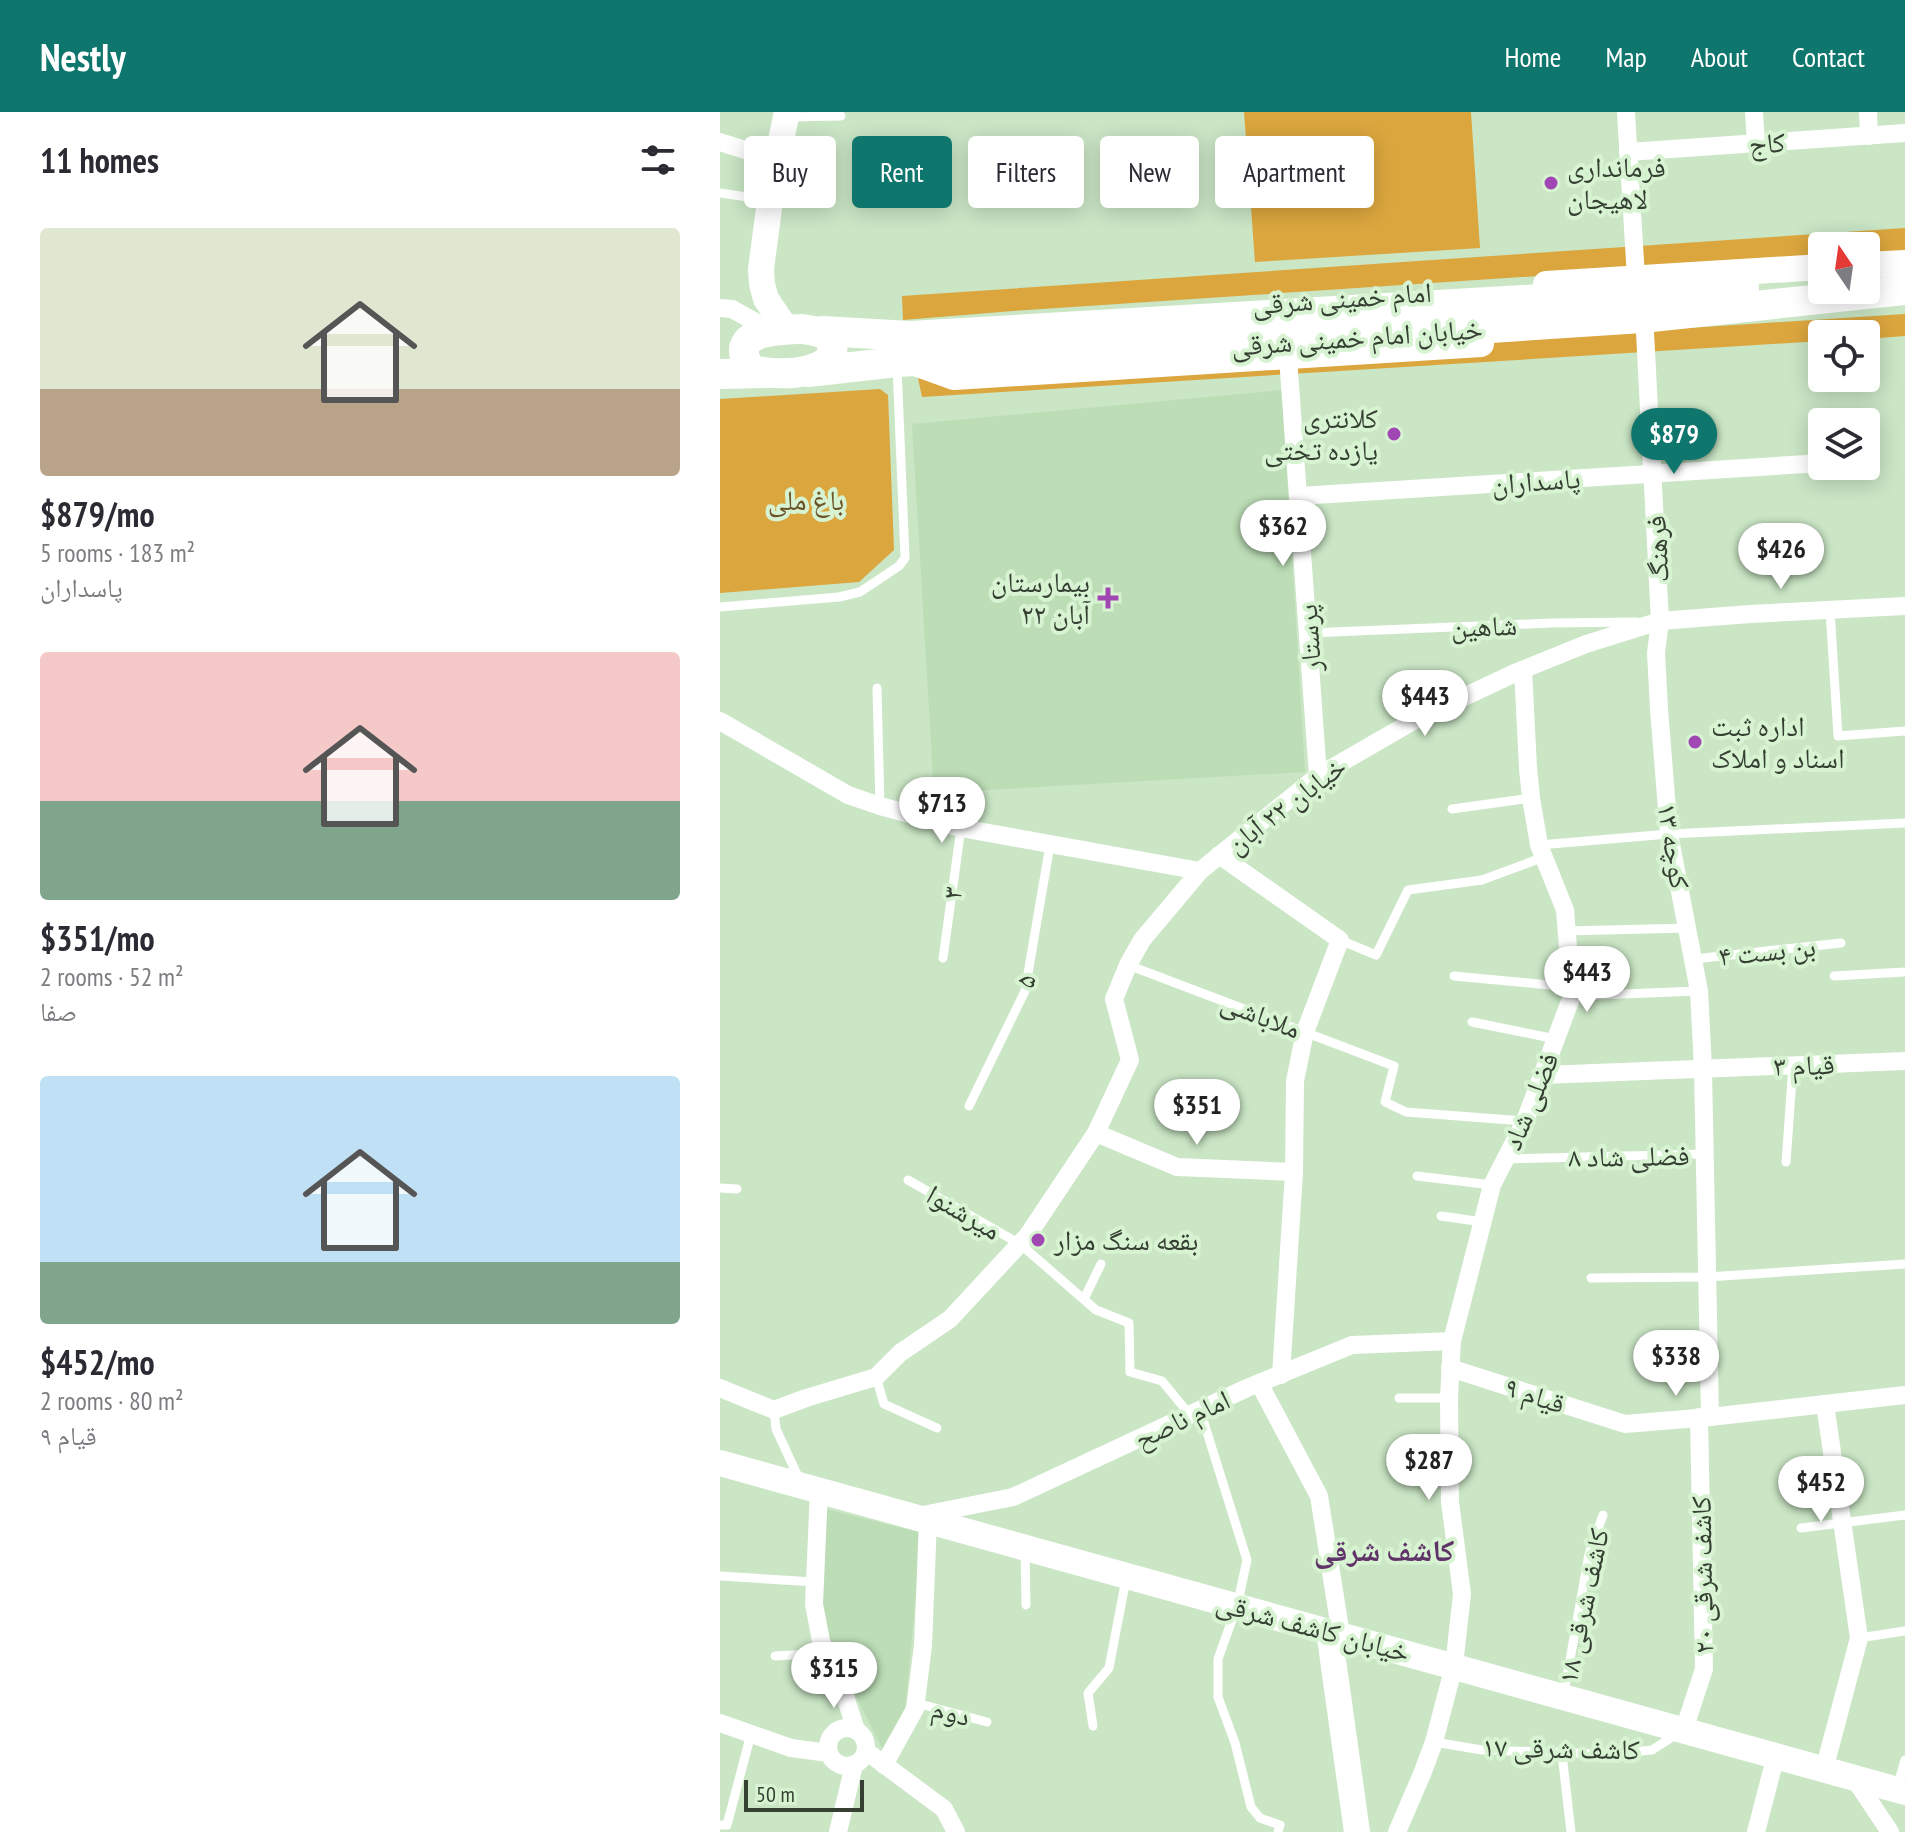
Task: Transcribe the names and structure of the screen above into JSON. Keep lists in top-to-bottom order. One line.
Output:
{"streets":{"main road":["امام خمینی شرقی","خیابان امام خمینی شرقی","خیابان کاشف شرقی"],"street":["کاج","پاسداران","فرهنگ","پرستار","خیابان ۲۲ آبان","کوچه ۱۳","قیام ۳","فضلی شاد","قیام ۹","امام ناصح","کاشف شرقی ۲۰"],"lane":["شاهین","۳","بن بست ۴","۵","ملاباشی","فضلی شاد ۸","میرشنوا","کاشف شرقی ۱۸","دوم","کاشف شرقی ۱۷"]},"crossings":[["امام خمینی شرقی","خیابان امام خمینی شرقی"],["امام خمینی شرقی","فرهنگ"],["امام خمینی شرقی","پرستار"],["پاسداران","فرهنگ"],["پاسداران","پرستار"],["فرهنگ","شاهین"],["فرهنگ","خیابان ۲۲ آبان"],["فرهنگ","کوچه ۱۳"],["شاهین","پرستار"],["شاهین","خیابان ۲۲ آبان"],["شاهین","کوچه ۱۳"],["پرستار","خیابان ۲۲ آبان"],["خیابان ۲۲ آبان","کوچه ۱۳"],["خیابان ۲۲ آبان","۳"],["خیابان ۲۲ آبان","۵"],["خیابان ۲۲ آبان","فضلی شاد"],["کوچه ۱۳","بن بست ۴"],["کوچه ۱۳","قیام ۳"],["کوچه ۱۳","فضلی شاد ۸"],["کوچه ۱۳","کاشف شرقی ۲۰"],["ملاباشی","فضلی شاد"],["قیام ۳","فضلی شاد"],["فضلی شاد","فضلی شاد ۸"],["فضلی شاد","قیام ۹"],["فضلی شاد","امام ناصح"],["فضلی شاد","خیابان کاشف شرقی"],["فضلی شاد","کاشف شرقی ۱۷"],["میرشنوا","امام ناصح"],["قیام ۹","کاشف شرقی ۲۰"],["امام ناصح","خیابان کاشف شرقی"],["کاشف شرقی ۲۰","خیابان کاشف شرقی"],["کاشف شرقی ۲۰","کاشف شرقی ۱۷"],["کاشف شرقی ۱۸","خیابان کاشف شرقی"],["خیابان کاشف شرقی","کاشف شرقی ۱۷"]],"districts":["کاشف شرقی"],"parks":["باغ ملی"],"places":{"other":["فرمانداری لاهیجان","کلانتری یازده تختی","اداره ثبت اسناد و املاک","بقعه سنگ مزار"],"health":["بیمارستان ۲۲ آبان"]},"scale_bar":"50 m","north":"top","page":{"header":"Nestly","nav":["Home","Map","About","Contact"],"heading":"11 homes","chip":["Buy","Rent","Filters","New","Apartment"],"list":[{"name":"$879/mo","note":"5 rooms · 183 m² · پاسداران"},{"name":"$351/mo","note":"2 rooms · 52 m² · صفا"},{"name":"$452/mo","note":"2 rooms · 80 m² · قیام ۹"}],"price":["$879","$362","$426","$443","$713","$443","$351","$338","$287","$452","$315"],"scale":"50 m"}}
